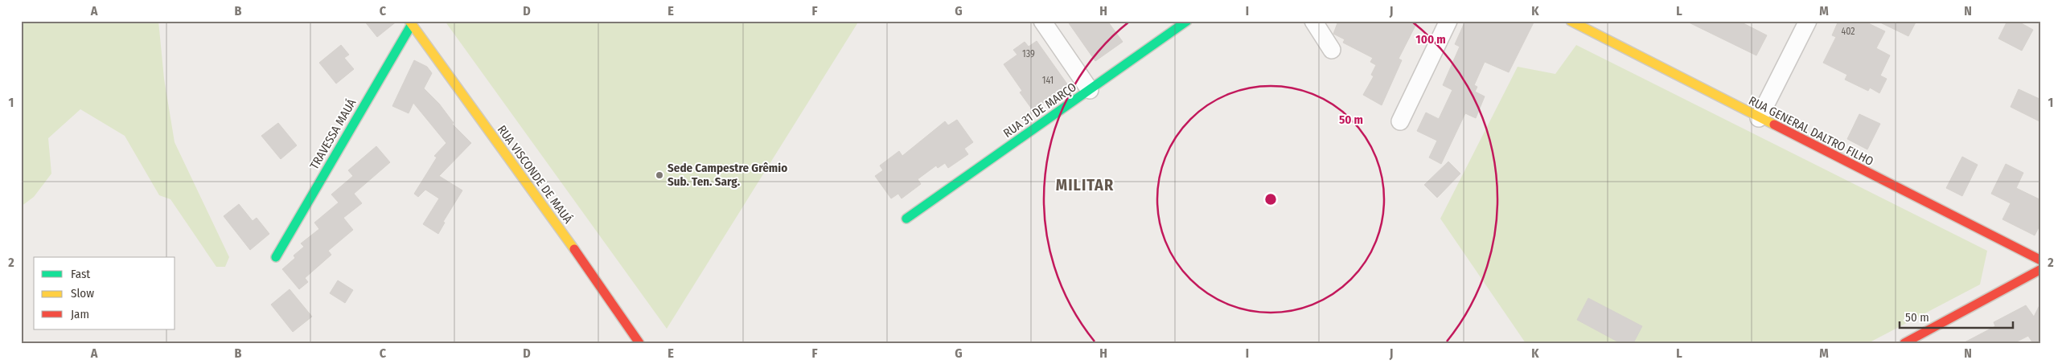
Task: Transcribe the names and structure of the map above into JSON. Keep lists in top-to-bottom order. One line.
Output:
{"streets":{"street":["RUA 31 DE MARÇO","RUA GENERAL DALTRO FILHO","TRAVESSA MAUÁ","RUA VISCONDE DE MAUÁ"]},"crossings":[["TRAVESSA MAUÁ","RUA VISCONDE DE MAUÁ"]],"districts":["MILITAR"],"places":["Sede Campestre Grêmio Sub. Ten. Sarg."],"house_numbers":["402","139","141"],"legend":["Fast","Slow","Jam"],"scale_bar":"50 m","grid":{"columns":["A","B","C","D","E","F","G","H","I","J","K","L","M","N"],"rows":["1","2"]},"rings":["100 m","50 m"]}
